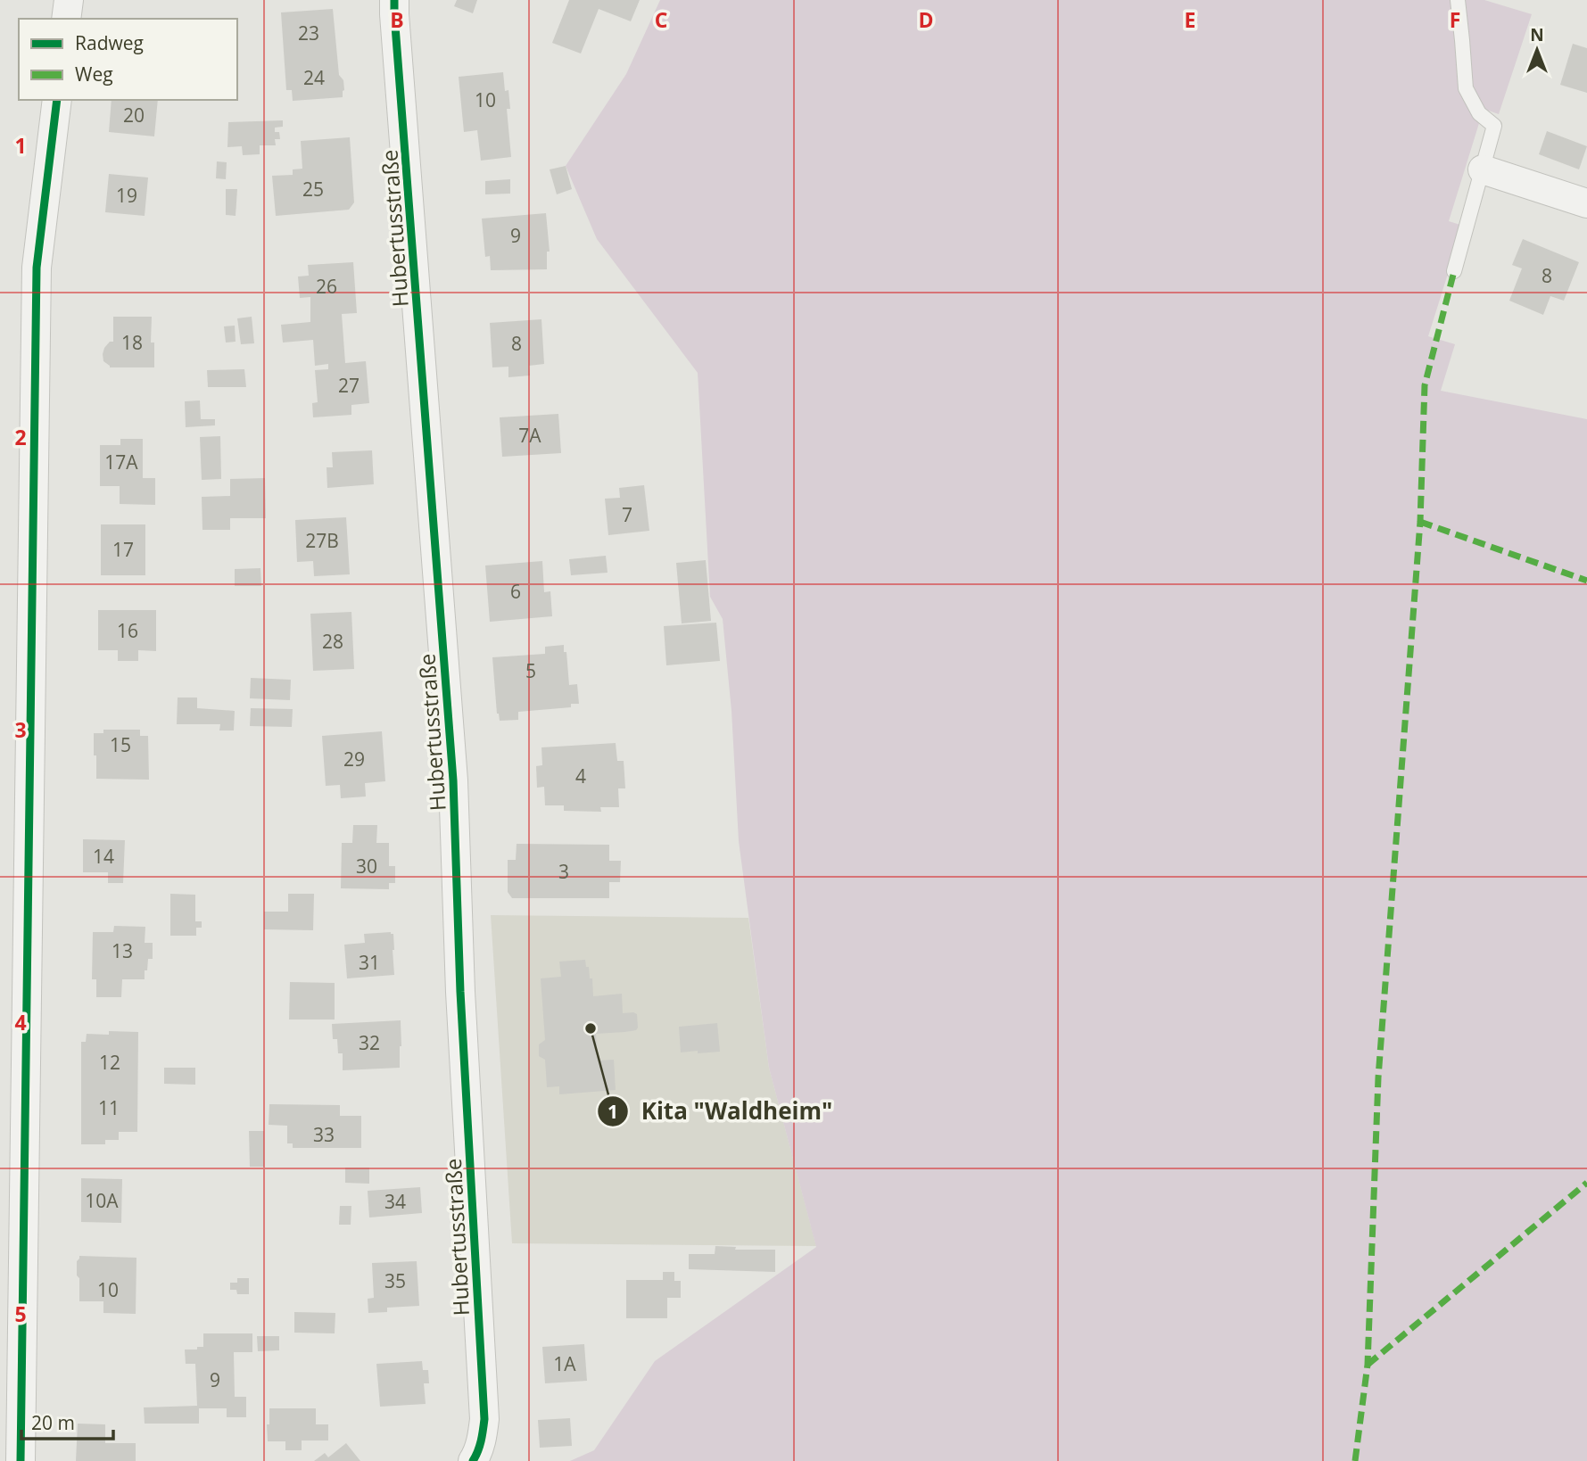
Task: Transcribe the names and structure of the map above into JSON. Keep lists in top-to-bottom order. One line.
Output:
{"streets":{"street":["Hubertusstraße"]},"places":["Kita \"Waldheim\""],"house_numbers":["23","24","10","20","25","19","9","8","26","18","8","27","7A","17A","7","27B","17","6","16","28","5","15","29","4","14","30","3","13","31","32","12","11","33","10A","34","35","10","1A","9"],"legend":["Radweg","Weg"],"scale_bar":"20 m","north":"top","grid":{"columns":["B","C","D","E","F"],"rows":["1","2","3","4","5"]}}
